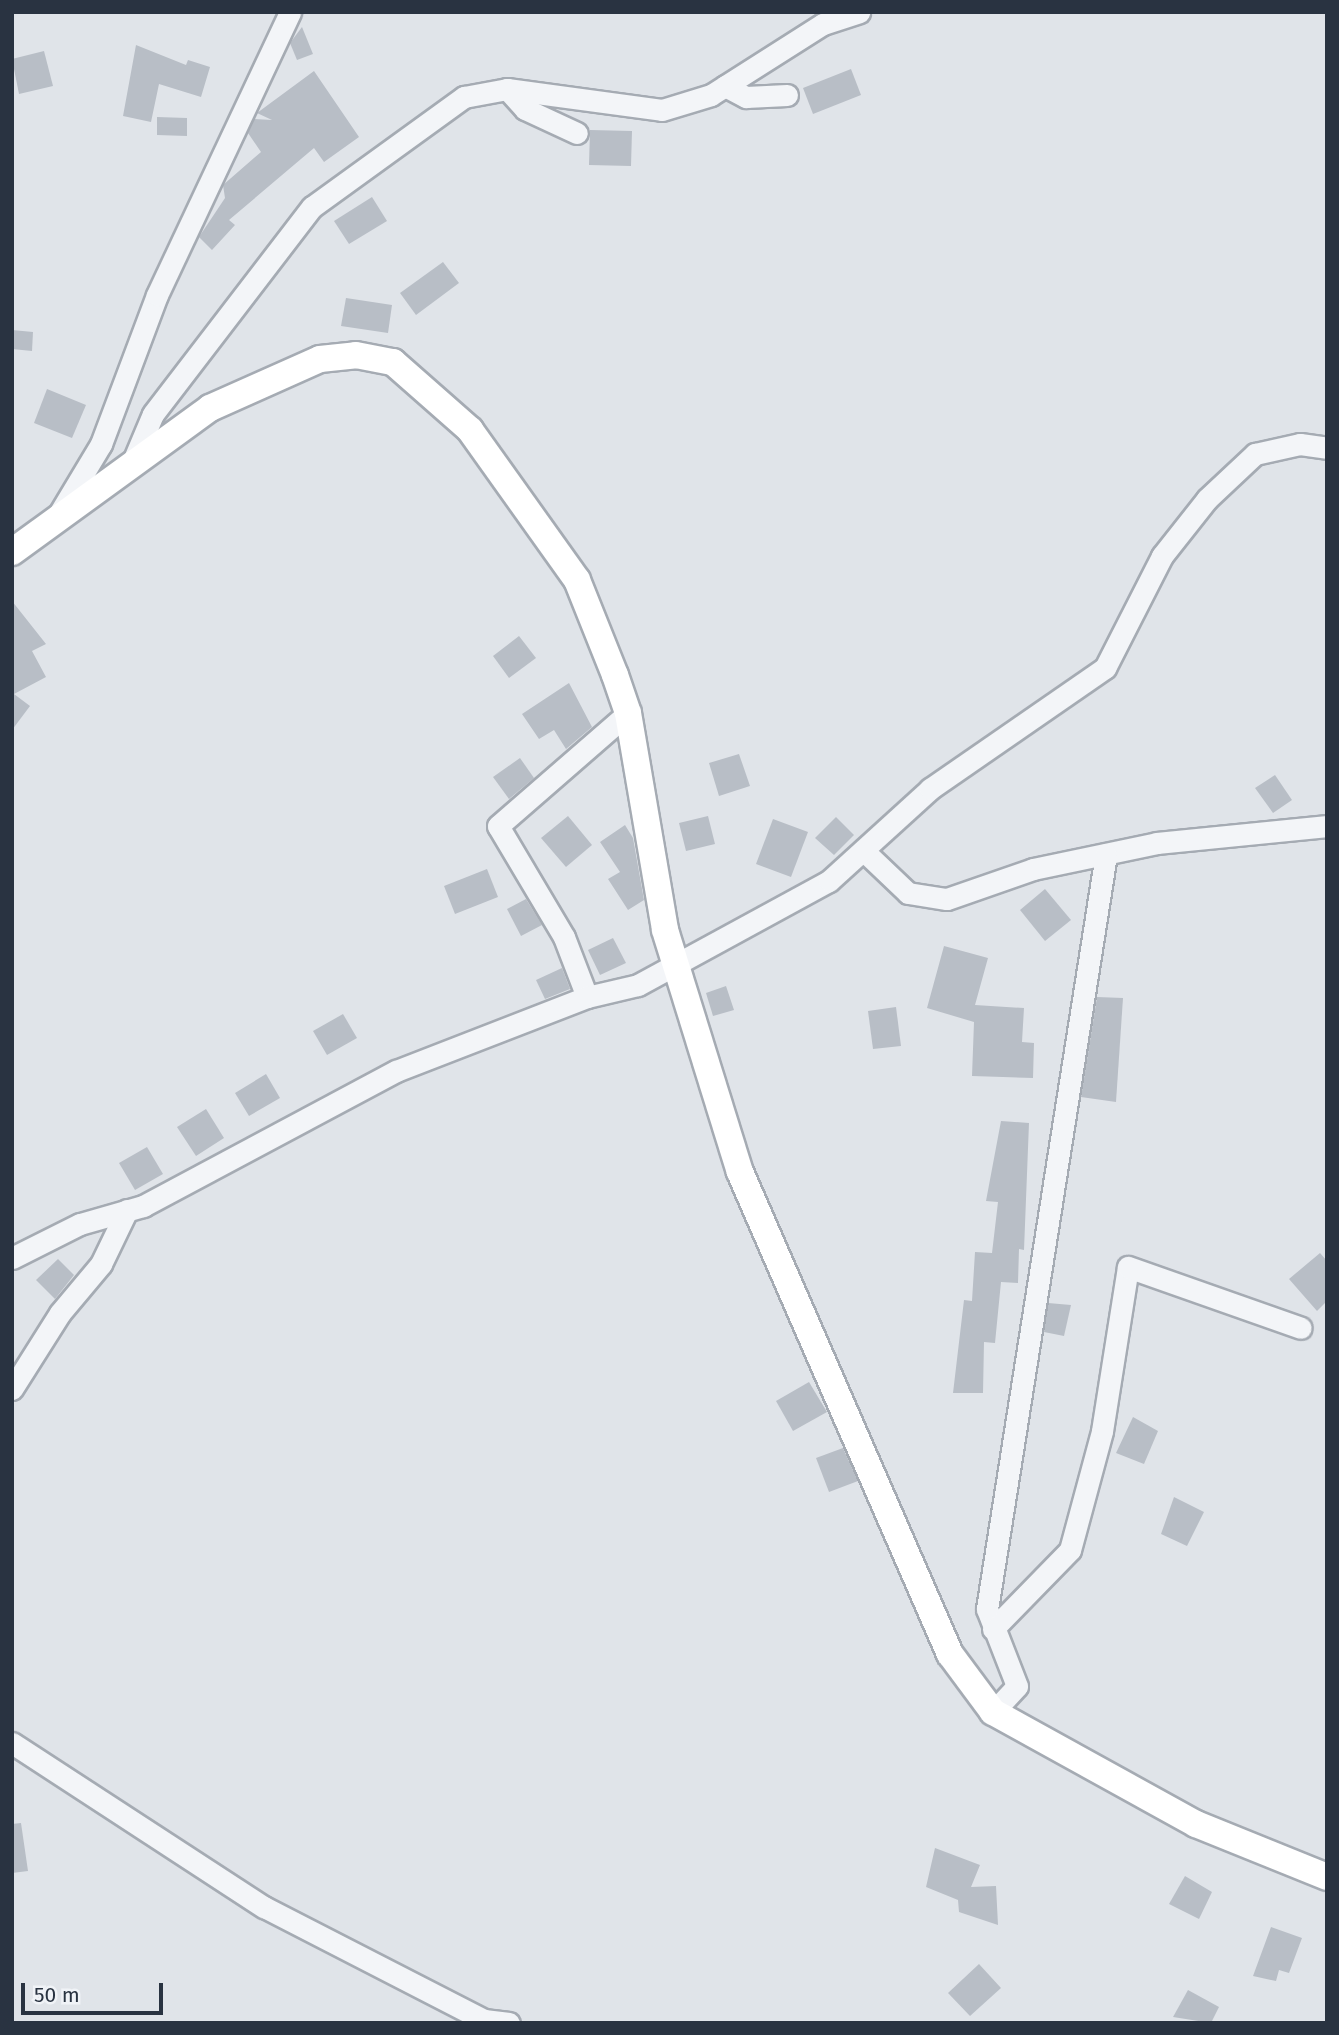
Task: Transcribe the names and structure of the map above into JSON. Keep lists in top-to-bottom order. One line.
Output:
{"scale_bar":"50 m"}
